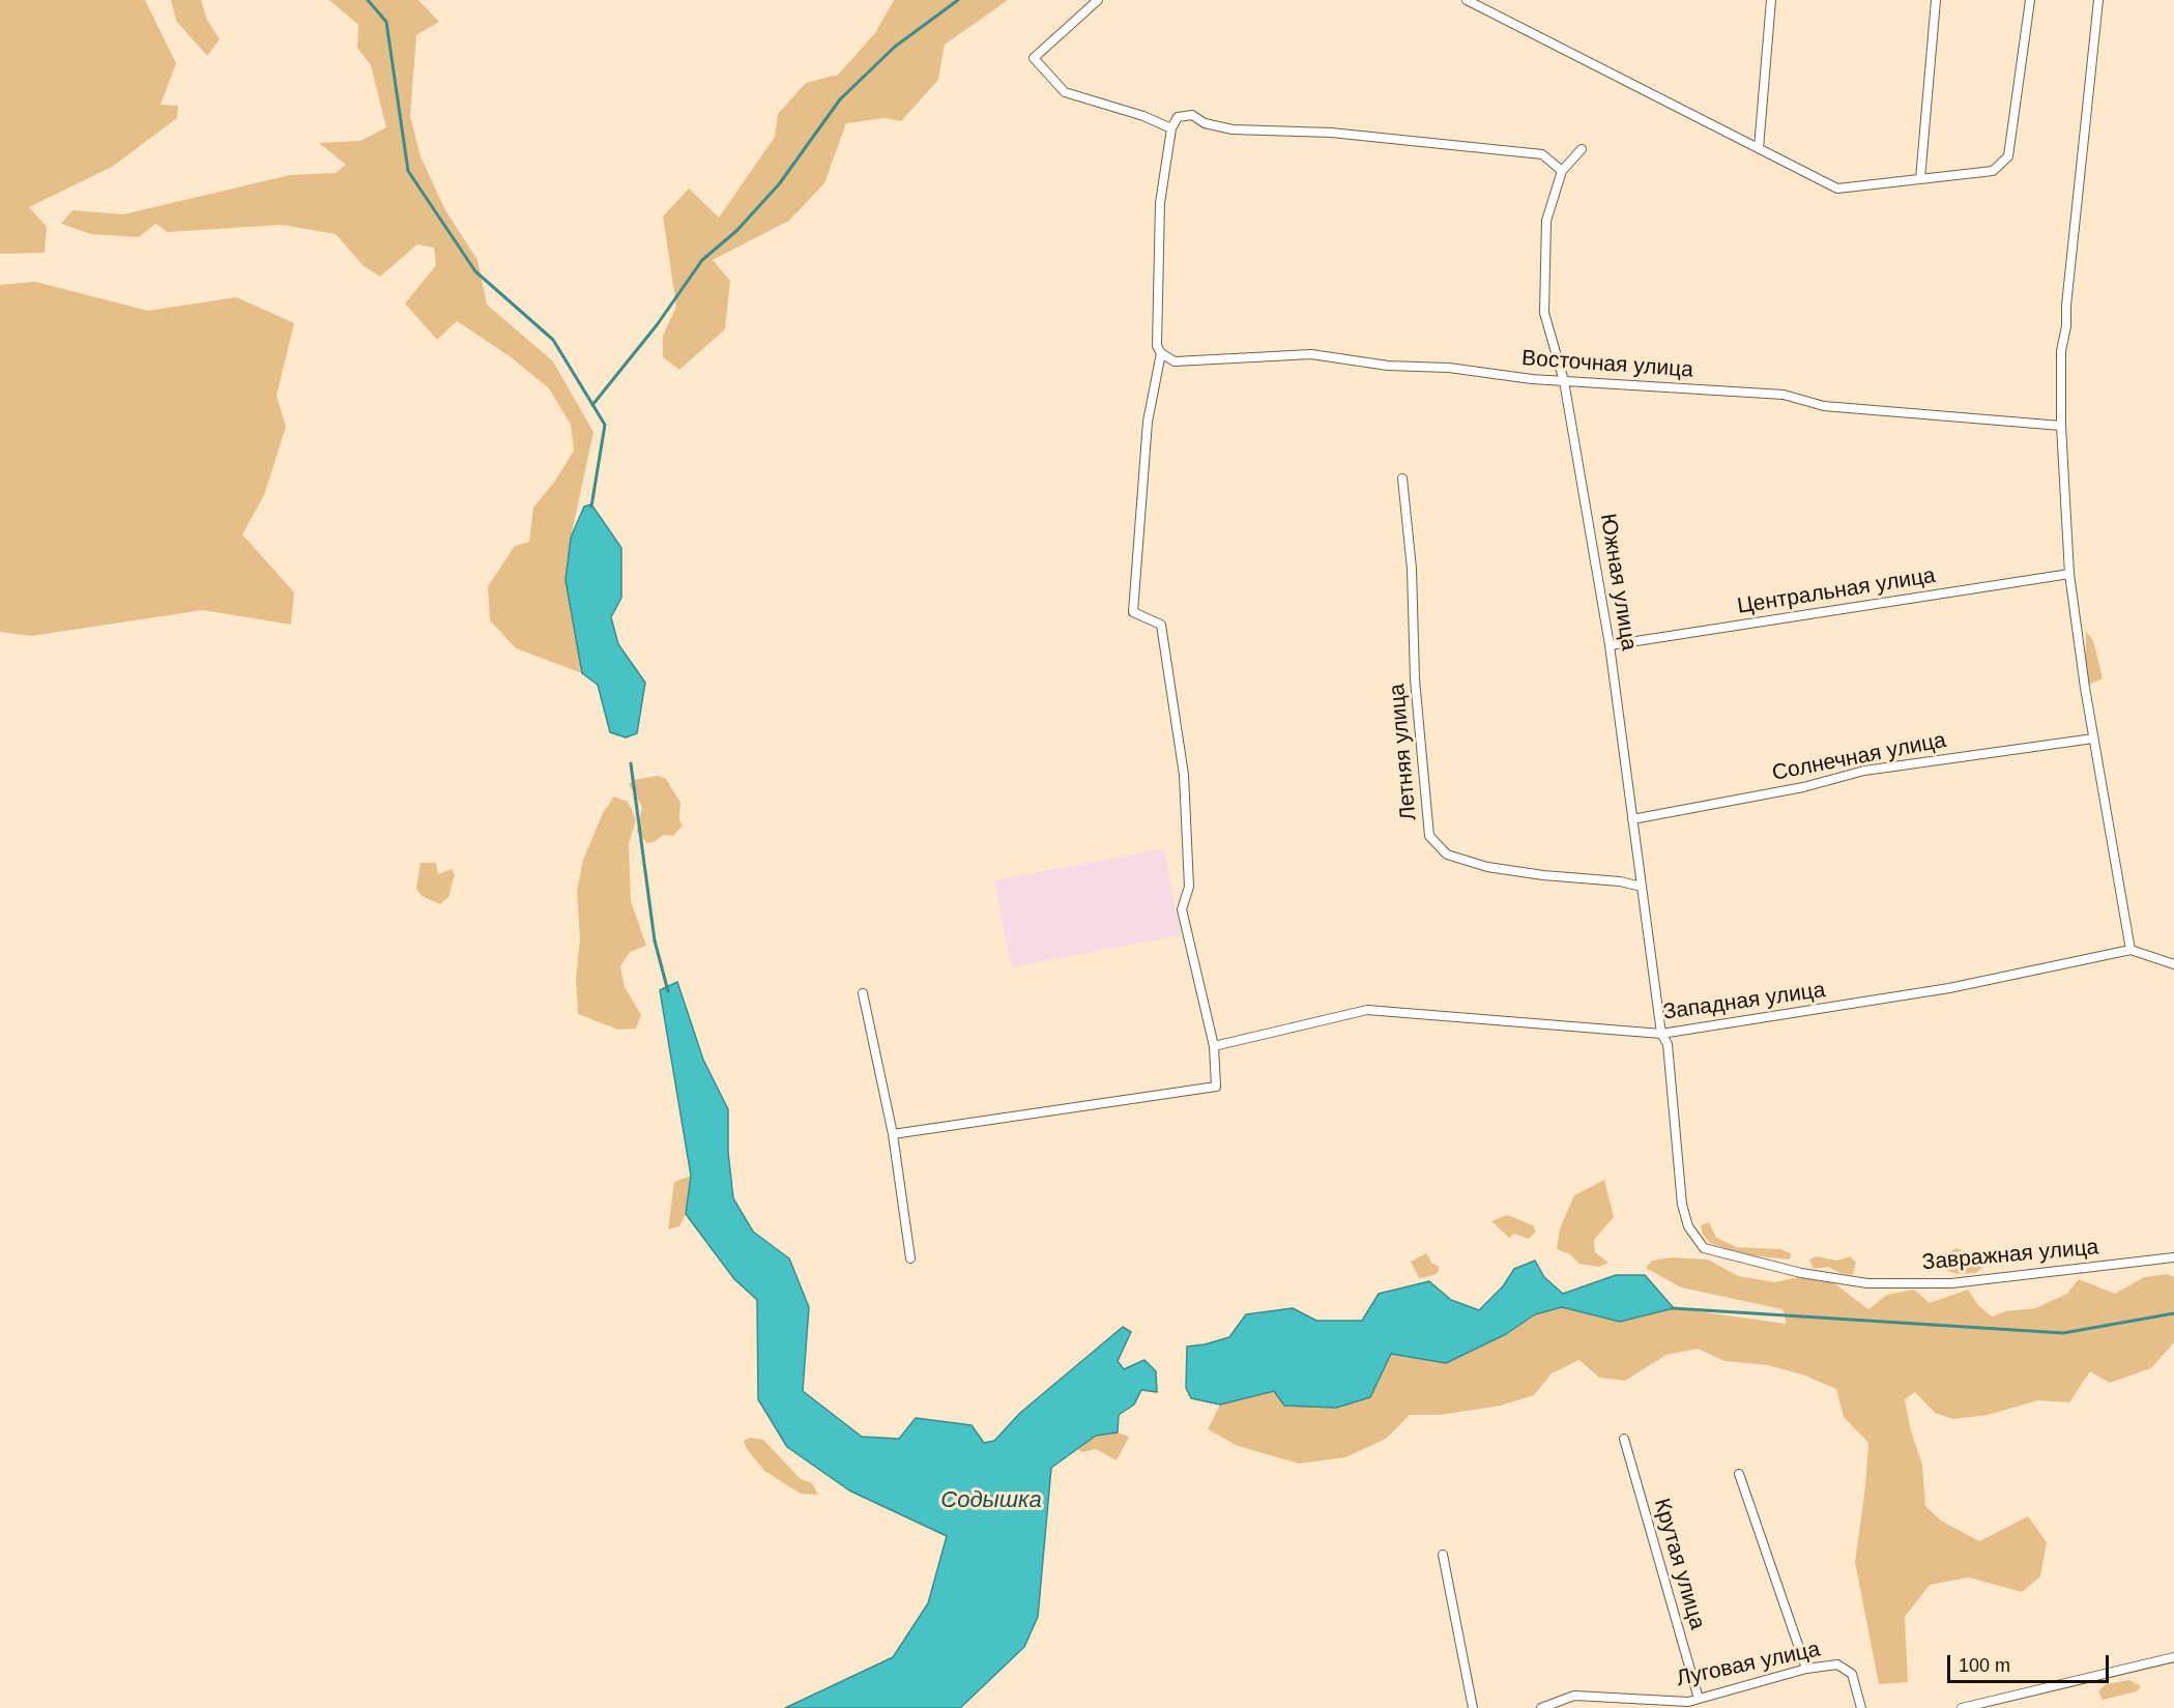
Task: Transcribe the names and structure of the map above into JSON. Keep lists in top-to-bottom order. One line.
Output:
{"streets":{"street":["Восточная улица","Южная улица","Центральная улица","Летняя улица","Солнечная улица","Западная улица","Завражная улица","Крутая улица","Луговая улица"]},"crossings":[["Восточная улица","Южная улица"],["Южная улица","Центральная улица"],["Южная улица","Летняя улица"],["Южная улица","Солнечная улица"],["Южная улица","Западная улица"],["Южная улица","Завражная улица"],["Западная улица","Завражная улица"],["Крутая улица","Луговая улица"]],"water":["Содышка"],"scale_bar":"100 m"}
